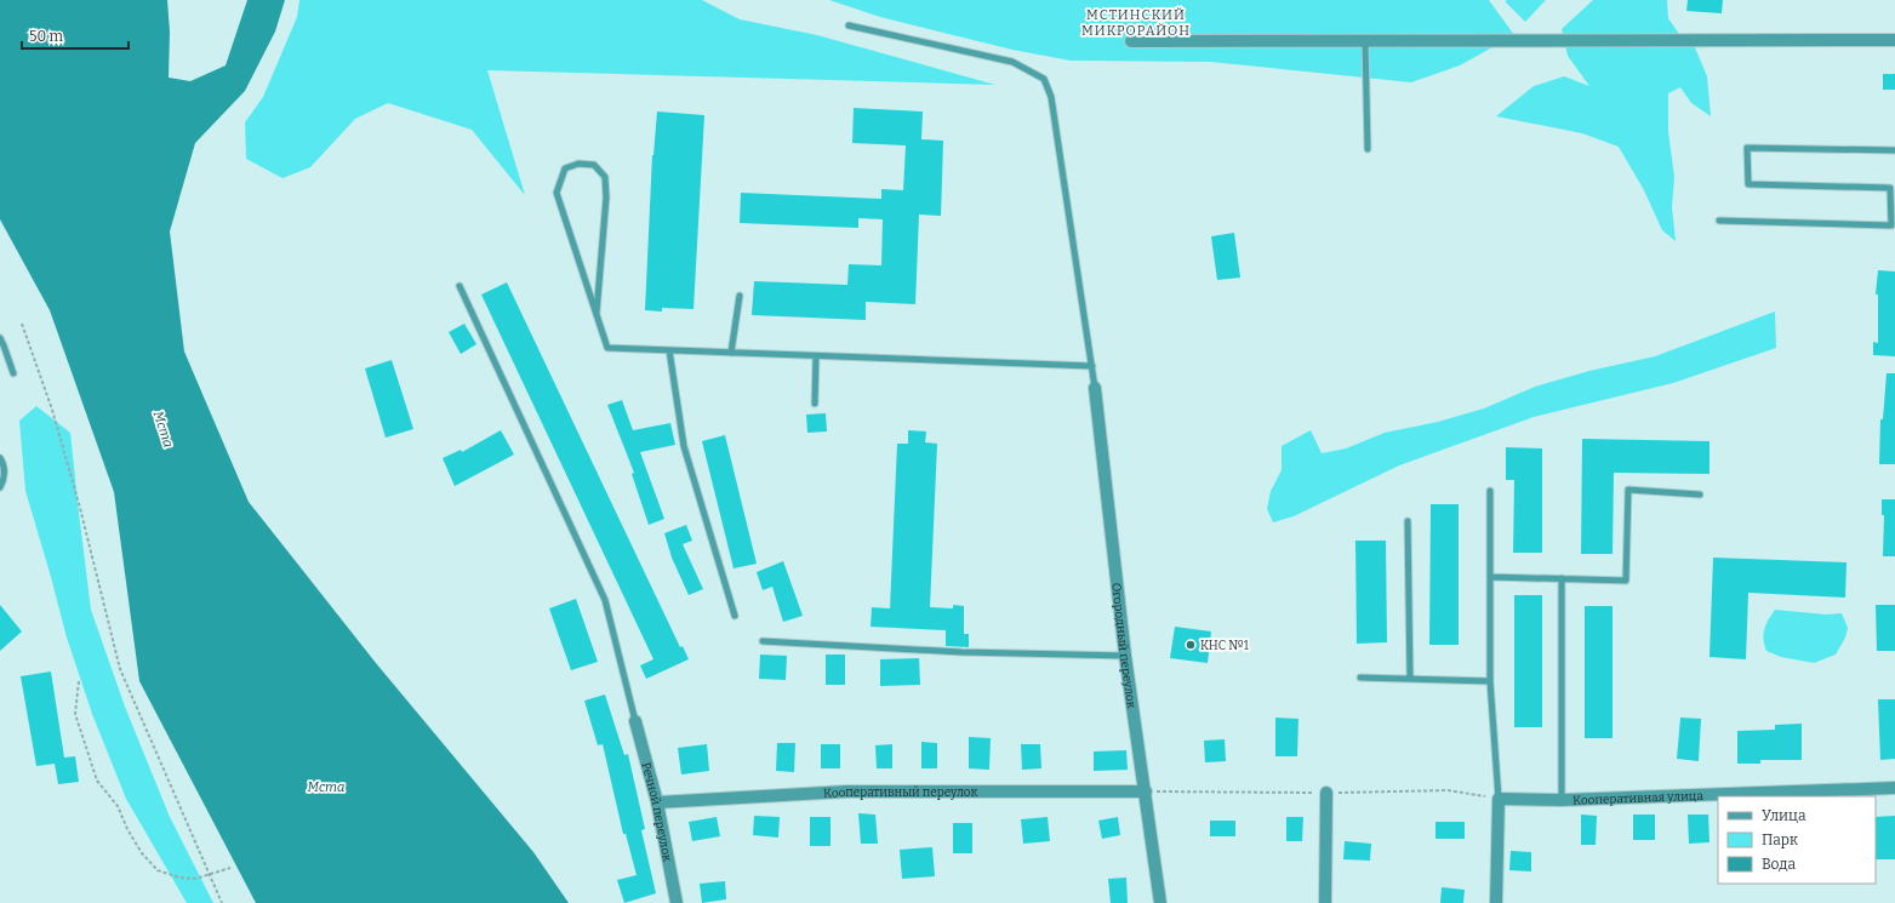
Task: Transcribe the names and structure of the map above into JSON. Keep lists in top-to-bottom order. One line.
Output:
{"streets":{"street":["Огородный переулок","Кооперативный переулок","Кооперативная улица","Речной переулок"]},"crossings":[["Огородный переулок","Кооперативный переулок"],["Кооперативный переулок","Речной переулок"]],"districts":["МСТИНСКИЙ МИКРОРАЙОН"],"water":["Мста"],"places":["КНС №1"],"legend":["Улица","Парк","Вода"],"scale_bar":"50 m"}
